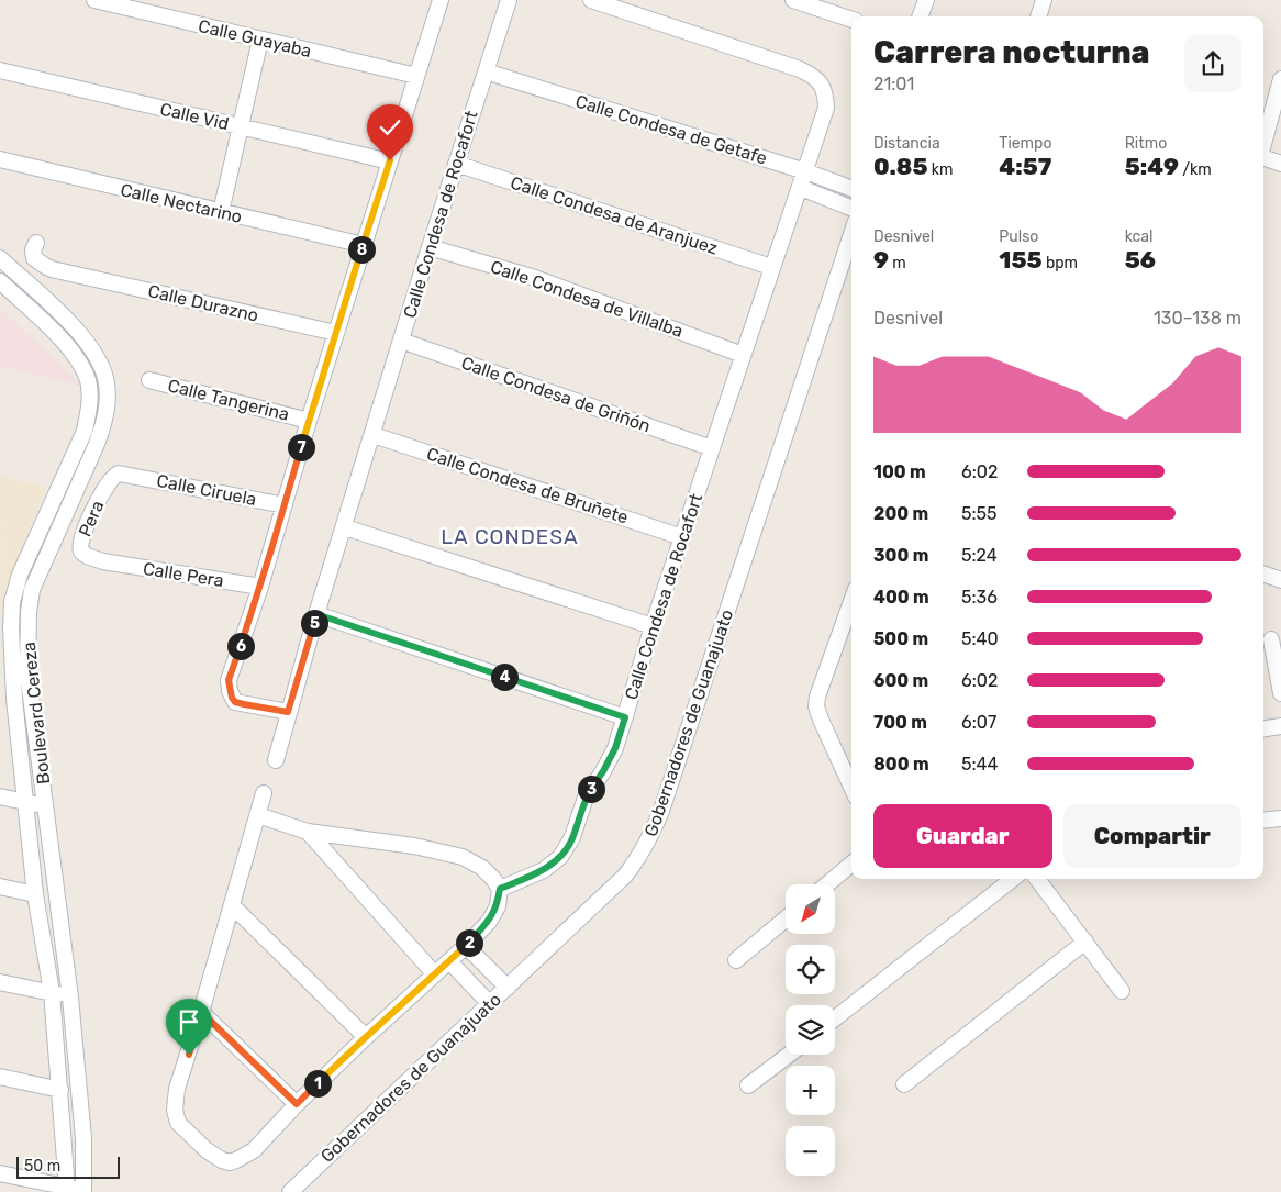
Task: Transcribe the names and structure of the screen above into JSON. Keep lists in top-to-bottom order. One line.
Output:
{"streets":{"street":["Calle Guayaba","Calle Vid","Calle Condesa de Getafe","Calle Nectarino","Calle Condesa de Rocafort","Calle Condesa de Aranjuez","Calle Condesa de Villalba","Calle Durazno","Calle Condesa de Griñón","Calle Tangerina","Calle Condesa de Bruñete","Calle Ciruela","Pera","Calle Pera","Boulevard Cereza","Gobernadores de Guanajuato"]},"crossings":[["Calle Condesa de Getafe","Calle Condesa de Rocafort"],["Calle Condesa de Rocafort","Calle Condesa de Aranjuez"],["Calle Condesa de Rocafort","Calle Condesa de Villalba"],["Calle Condesa de Rocafort","Calle Condesa de Griñón"],["Calle Condesa de Rocafort","Calle Condesa de Bruñete"],["Calle Ciruela","Pera"],["Pera","Calle Pera"]],"districts":["LA CONDESA"],"scale_bar":"50 m","north":"bottom left","page":{"heading":["Carrera nocturna","21:01"],"stats":[["Distancia","0.85 km"],["Tiempo","4:57"],["Ritmo","5:49 /km"],["Desnivel","9 m"],["Pulso","155 bpm"],["kcal","56"]],"pins":["8","7","5","6","4","3","2","1"],"chart":["Desnivel","130–138 m"],"list":[{"name":"100 m","note":"6:02"},{"name":"200 m","note":"5:55"},{"name":"300 m","note":"5:24"},{"name":"400 m","note":"5:36"},{"name":"500 m","note":"5:40"},{"name":"600 m","note":"6:02"},{"name":"700 m","note":"6:07"},{"name":"800 m","note":"5:44"}],"buttons":["Guardar","Compartir"],"map_buttons":["+","−"],"scale":"50 m"}}
